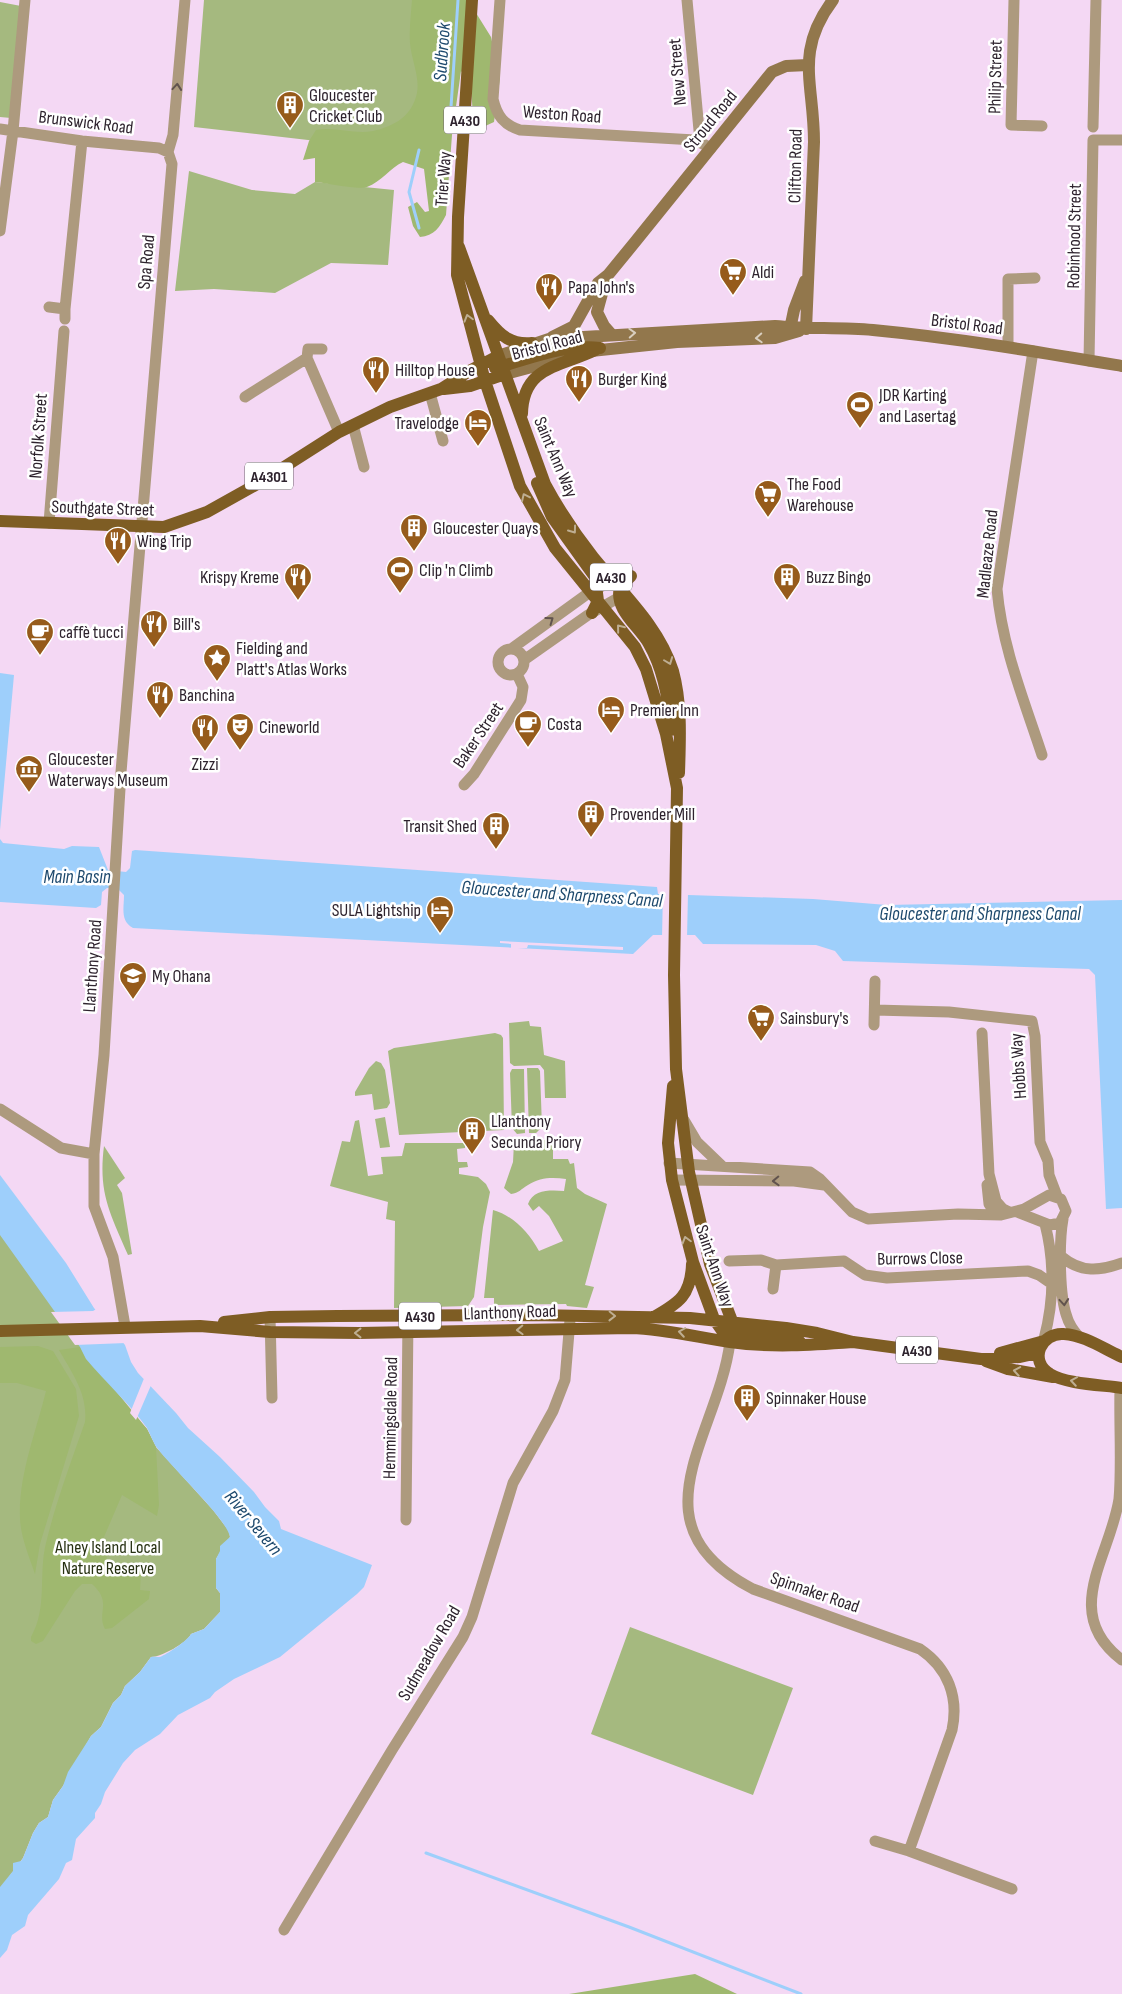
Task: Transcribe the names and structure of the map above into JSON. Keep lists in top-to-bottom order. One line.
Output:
{"streets":{"main road":["A430","Stroud Road","Clifton Road","Trier Way","Bristol Road","Saint Ann Way","A4301","Southgate Street","Llanthony Road"],"street":["New Street","Philip Street","Weston Road","Brunswick Road","Robinhood Street","Spa Road","Norfolk Street","Madleaze Road","Baker Street","Hobbs Way","Burrows Close","Hemmingsdale Road","Spinnaker Road","Sudmeadow Road"]},"crossings":[["New Street","Weston Road"],["New Street","Stroud Road"],["Weston Road","Stroud Road"],["A430","Saint Ann Way"],["A430","Llanthony Road"],["A430","Spinnaker Road"],["Stroud Road","Clifton Road"],["Stroud Road","Bristol Road"],["Brunswick Road","Spa Road"],["Clifton Road","Bristol Road"],["Trier Way","Bristol Road"],["Trier Way","Saint Ann Way"],["Trier Way","Southgate Street"],["Robinhood Street","Bristol Road"],["Spa Road","Southgate Street"],["Spa Road","Llanthony Road"],["Bristol Road","Saint Ann Way"],["Bristol Road","Southgate Street"],["Bristol Road","Madleaze Road"],["Norfolk Street","Southgate Street"],["Saint Ann Way","Southgate Street"],["Saint Ann Way","Llanthony Road"],["Saint Ann Way","Spinnaker Road"],["Southgate Street","Llanthony Road"],["Llanthony Road","Hemmingsdale Road"],["Llanthony Road","Spinnaker Road"],["Llanthony Road","Sudmeadow Road"]],"water":["Sudbrook","Main Basin","Gloucester and Sharpness Canal","River Severn"],"parks":["Alney Island Local Nature Reserve"],"places":{"building":["Gloucester Cricket Club","Gloucester Quays","Buzz Bingo","Provender Mill","Transit Shed","Llanthony Secunda Priory","Spinnaker House"],"supermarket":["Aldi","The Food Warehouse","Sainsbury's"],"restaurant":["Papa John's","Hilltop House","Burger King","Wing Trip","Krispy Kreme","Bill's","Banchina","Zizzi"],"sports":["JDR Karting and Lasertag","Clip 'n Climb"],"hotel":["Travelodge","Premier Inn","SULA Lightship"],"cafe":["caffè tucci","Costa"],"place":["Fielding and Platt's Atlas Works"],"theatre":["Cineworld"],"museum":["Gloucester Waterways Museum"],"school or university":["My Ohana"]}}
